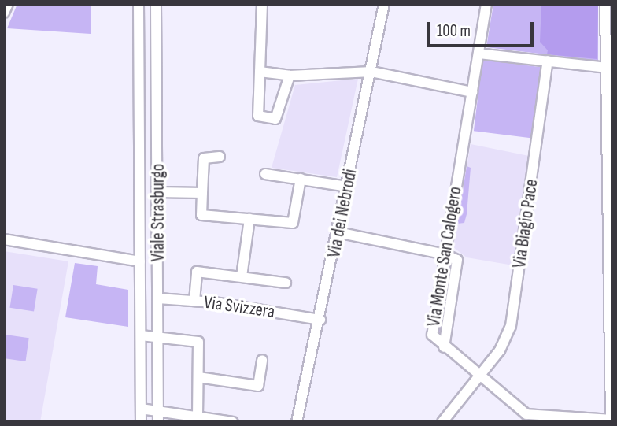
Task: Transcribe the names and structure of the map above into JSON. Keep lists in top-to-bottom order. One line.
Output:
{"streets":{"street":["Viale Strasburgo","Via dei Nebrodi","Via Biagio Pace","Via Monte San Calogero","Via Svizzera"]},"crossings":[["Viale Strasburgo","Via Svizzera"],["Via dei Nebrodi","Via Svizzera"],["Via Biagio Pace","Via Monte San Calogero"]],"scale_bar":"100 m"}
